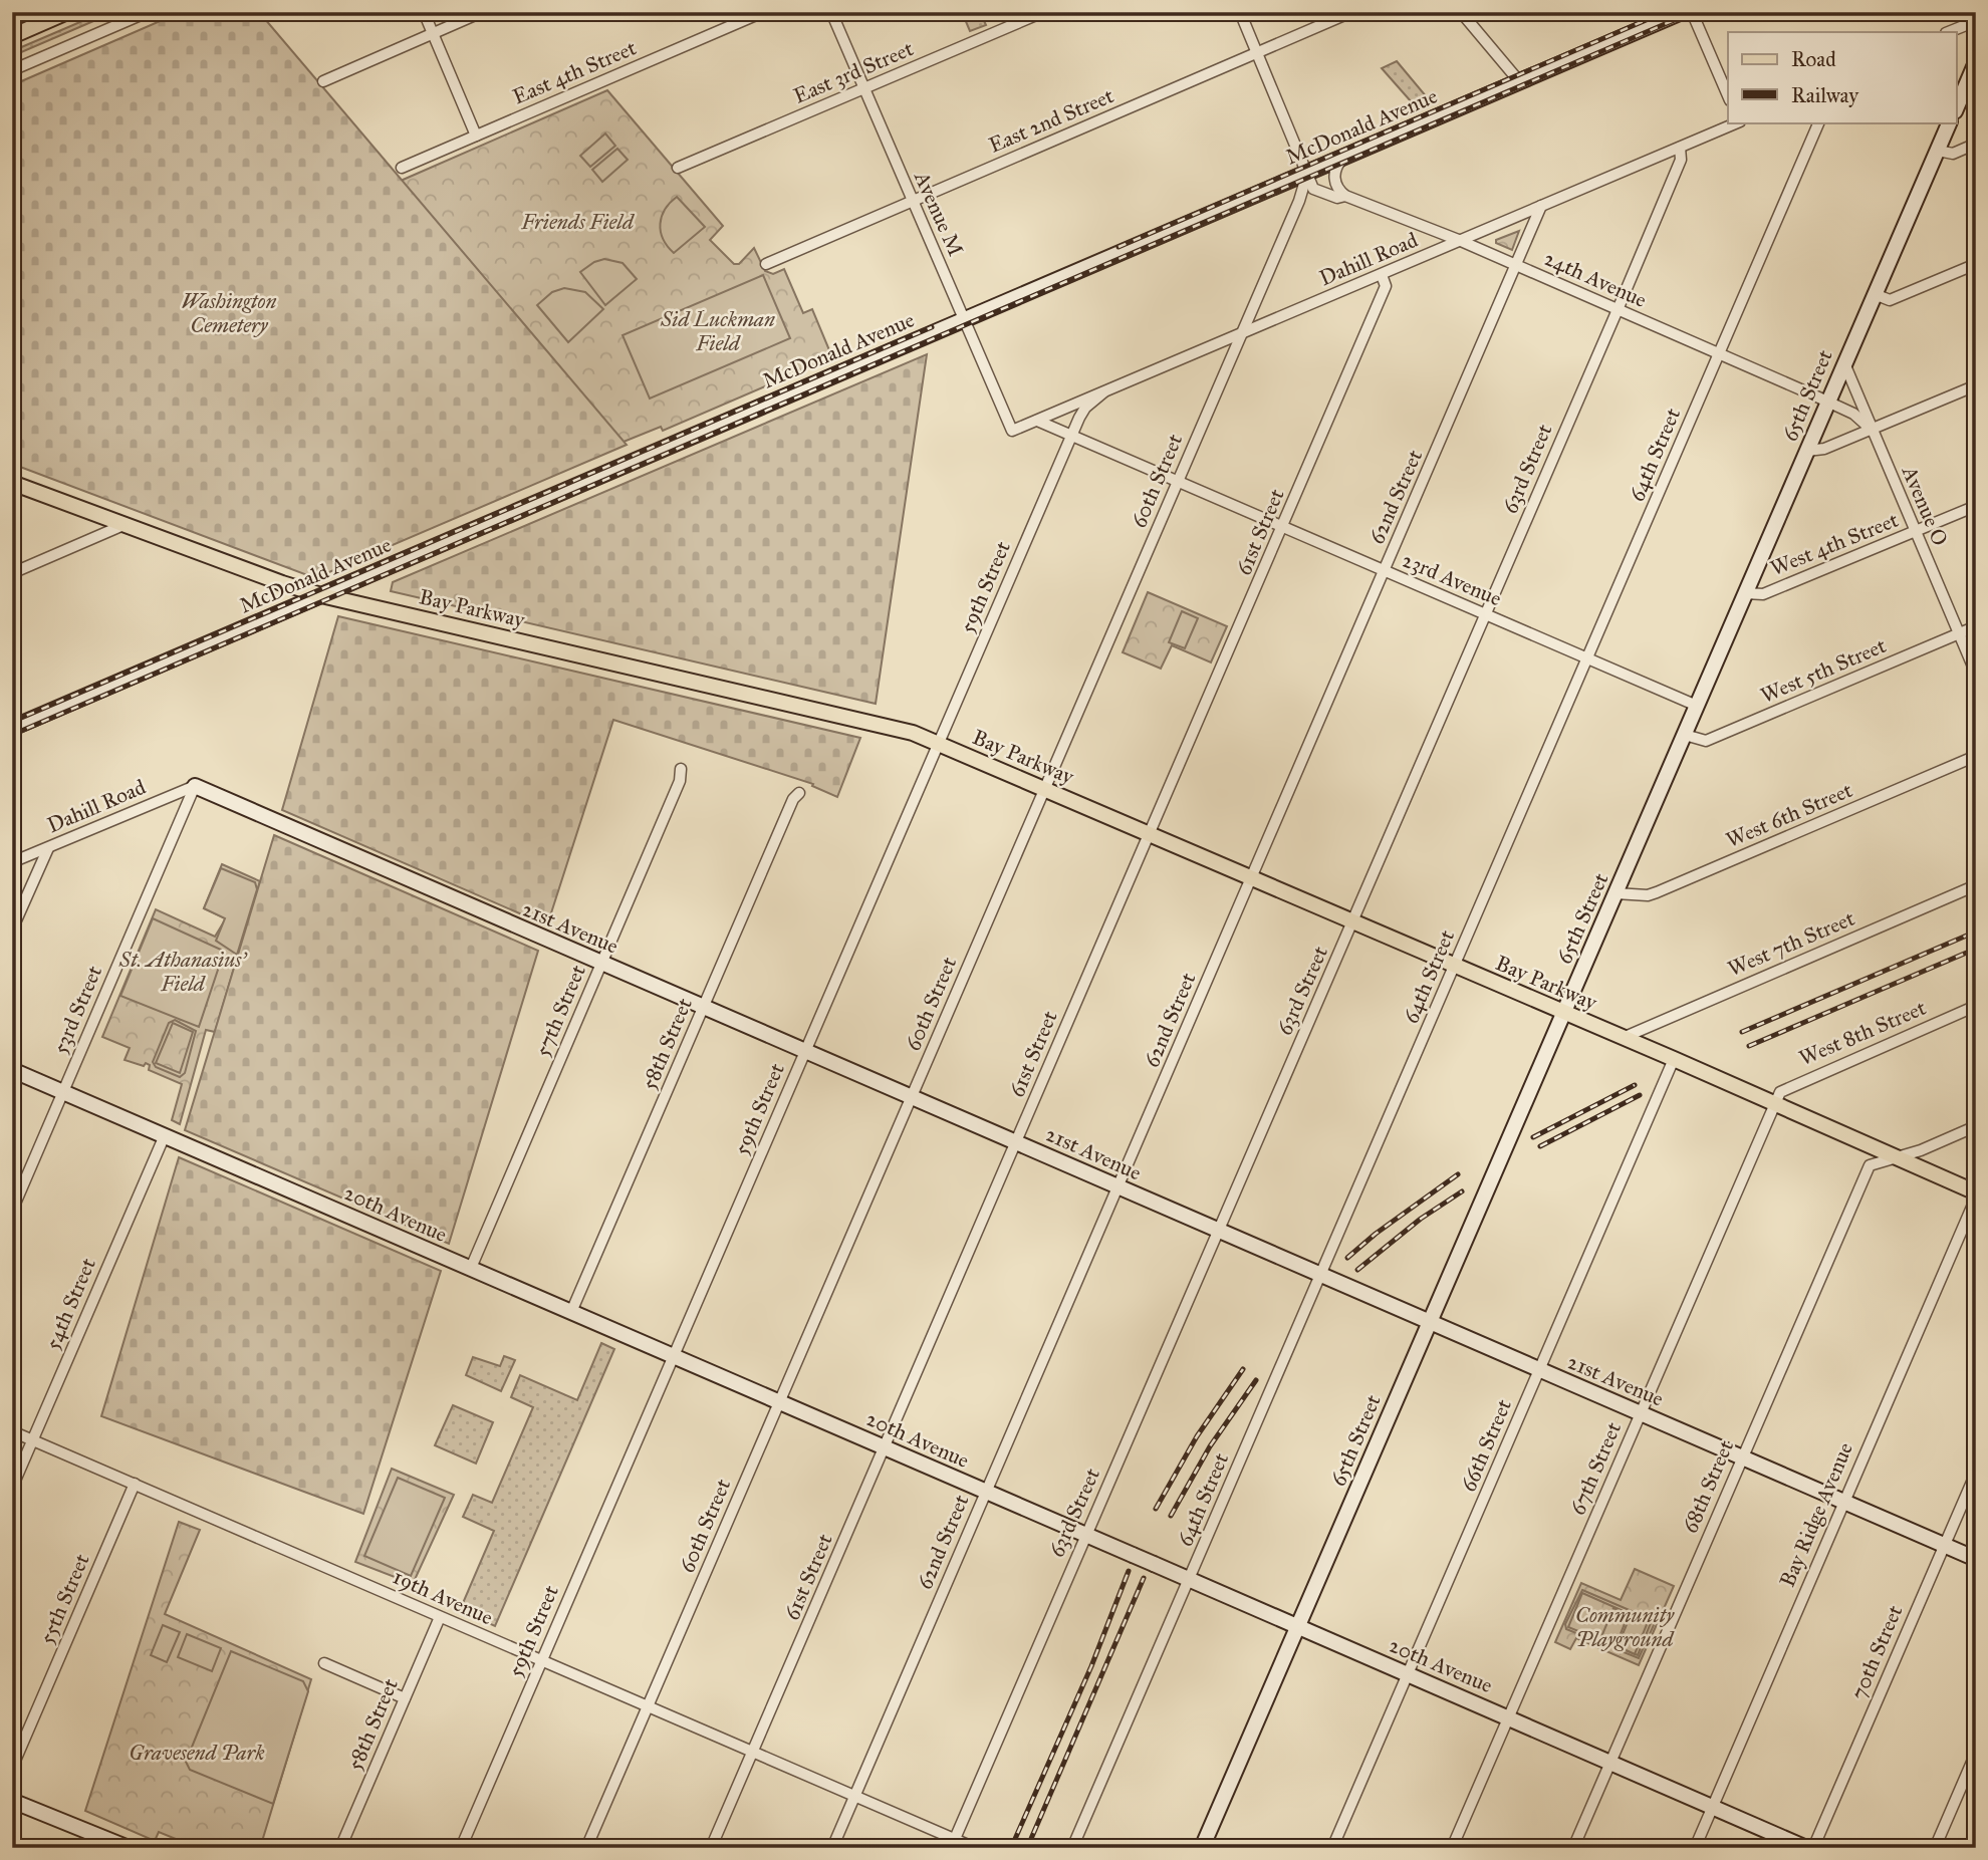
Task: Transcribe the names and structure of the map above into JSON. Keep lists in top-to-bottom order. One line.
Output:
{"streets":{"main road":["Bay Parkway"],"street":["East 4th Street","East 3rd Street","East 2nd Street","McDonald Avenue","Avenue M","Dahill Road","24th Avenue","65th Street","64th Street","63rd Street","60th Street","62nd Street","Avenue O","61st Street","West 4th Street","23rd Avenue","59th Street","West 5th Street","West 6th Street","21st Avenue","West 7th Street","53rd Street","57th Street","West 8th Street","58th Street","20th Avenue","54th Street","66th Street","67th Street","68th Street","Bay Ridge Avenue","19th Avenue","55th Street","70th Street"]},"crossings":[["East 3rd Street","Avenue M"],["East 2nd Street","Avenue M"],["McDonald Avenue","Avenue M"],["McDonald Avenue","24th Avenue"],["McDonald Avenue","60th Street"],["McDonald Avenue","Bay Parkway"],["Avenue M","Dahill Road"],["Dahill Road","24th Avenue"],["Dahill Road","63rd Street"],["Dahill Road","60th Street"],["Dahill Road","62nd Street"],["Dahill Road","61st Street"],["Dahill Road","23rd Avenue"],["Dahill Road","59th Street"],["Dahill Road","21st Avenue"],["Dahill Road","53rd Street"],["24th Avenue","65th Street"],["24th Avenue","64th Street"],["24th Avenue","63rd Street"],["24th Avenue","60th Street"],["24th Avenue","62nd Street"],["65th Street","Avenue O"],["65th Street","West 4th Street"],["65th Street","23rd Avenue"],["65th Street","Bay Parkway"],["65th Street","West 5th Street"],["65th Street","West 6th Street"],["65th Street","21st Avenue"],["65th Street","20th Avenue"],["64th Street","23rd Avenue"],["64th Street","Bay Parkway"],["64th Street","21st Avenue"],["64th Street","20th Avenue"],["63rd Street","23rd Avenue"],["63rd Street","Bay Parkway"],["63rd Street","21st Avenue"],["63rd Street","20th Avenue"],["63rd Street","19th Avenue"],["60th Street","23rd Avenue"],["60th Street","Bay Parkway"],["60th Street","21st Avenue"],["60th Street","20th Avenue"],["60th Street","19th Avenue"],["62nd Street","23rd Avenue"],["62nd Street","Bay Parkway"],["62nd Street","21st Avenue"],["62nd Street","20th Avenue"],["62nd Street","19th Avenue"],["Avenue O","West 4th Street"],["Avenue O","West 5th Street"],["61st Street","23rd Avenue"],["61st Street","Bay Parkway"],["61st Street","21st Avenue"],["61st Street","20th Avenue"],["61st Street","19th Avenue"],["23rd Avenue","59th Street"],["59th Street","Bay Parkway"],["59th Street","21st Avenue"],["59th Street","20th Avenue"],["59th Street","19th Avenue"],["Bay Parkway","West 7th Street"],["Bay Parkway","West 8th Street"],["Bay Parkway","66th Street"],["Bay Parkway","67th Street"],["Bay Parkway","68th Street"],["Bay Parkway","Bay Ridge Avenue"],["21st Avenue","53rd Street"],["21st Avenue","57th Street"],["21st Avenue","58th Street"],["21st Avenue","66th Street"],["21st Avenue","67th Street"],["21st Avenue","68th Street"],["21st Avenue","Bay Ridge Avenue"],["21st Avenue","70th Street"],["53rd Street","20th Avenue"],["57th Street","20th Avenue"],["West 8th Street","67th Street"],["58th Street","20th Avenue"],["58th Street","19th Avenue"],["20th Avenue","54th Street"],["20th Avenue","66th Street"],["20th Avenue","67th Street"],["20th Avenue","68th Street"],["20th Avenue","Bay Ridge Avenue"],["54th Street","19th Avenue"],["19th Avenue","55th Street"]],"parks":["Friends Field","Washington Cemetery","Sid Luckman Field","St. Athanasius' Field","Community Playground","Gravesend Park"],"legend":["Road","Railway"]}
